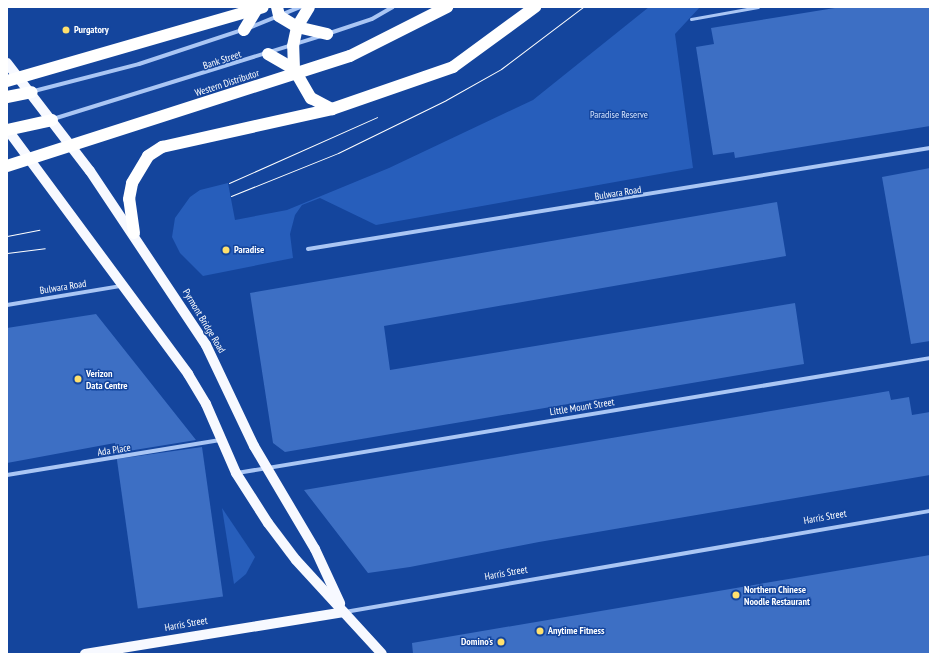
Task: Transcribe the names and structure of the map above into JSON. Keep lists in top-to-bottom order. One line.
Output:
{"streets":{"highway":["Western Distributor"],"main road":["Pyrmont Bridge Road","Harris Street"],"street":["Bank Street","Bulwara Road","Little Mount Street","Ada Place"]},"crossings":[["Bank Street","Pyrmont Bridge Road"],["Bulwara Road","Pyrmont Bridge Road"],["Pyrmont Bridge Road","Little Mount Street"],["Pyrmont Bridge Road","Ada Place"],["Pyrmont Bridge Road","Harris Street"]],"parks":["Paradise Reserve"],"places":["Purgatory","Paradise","Verizon Data Centre","Northern Chinese Noodle Restaurant","Anytime Fitness","Domino's"]}
